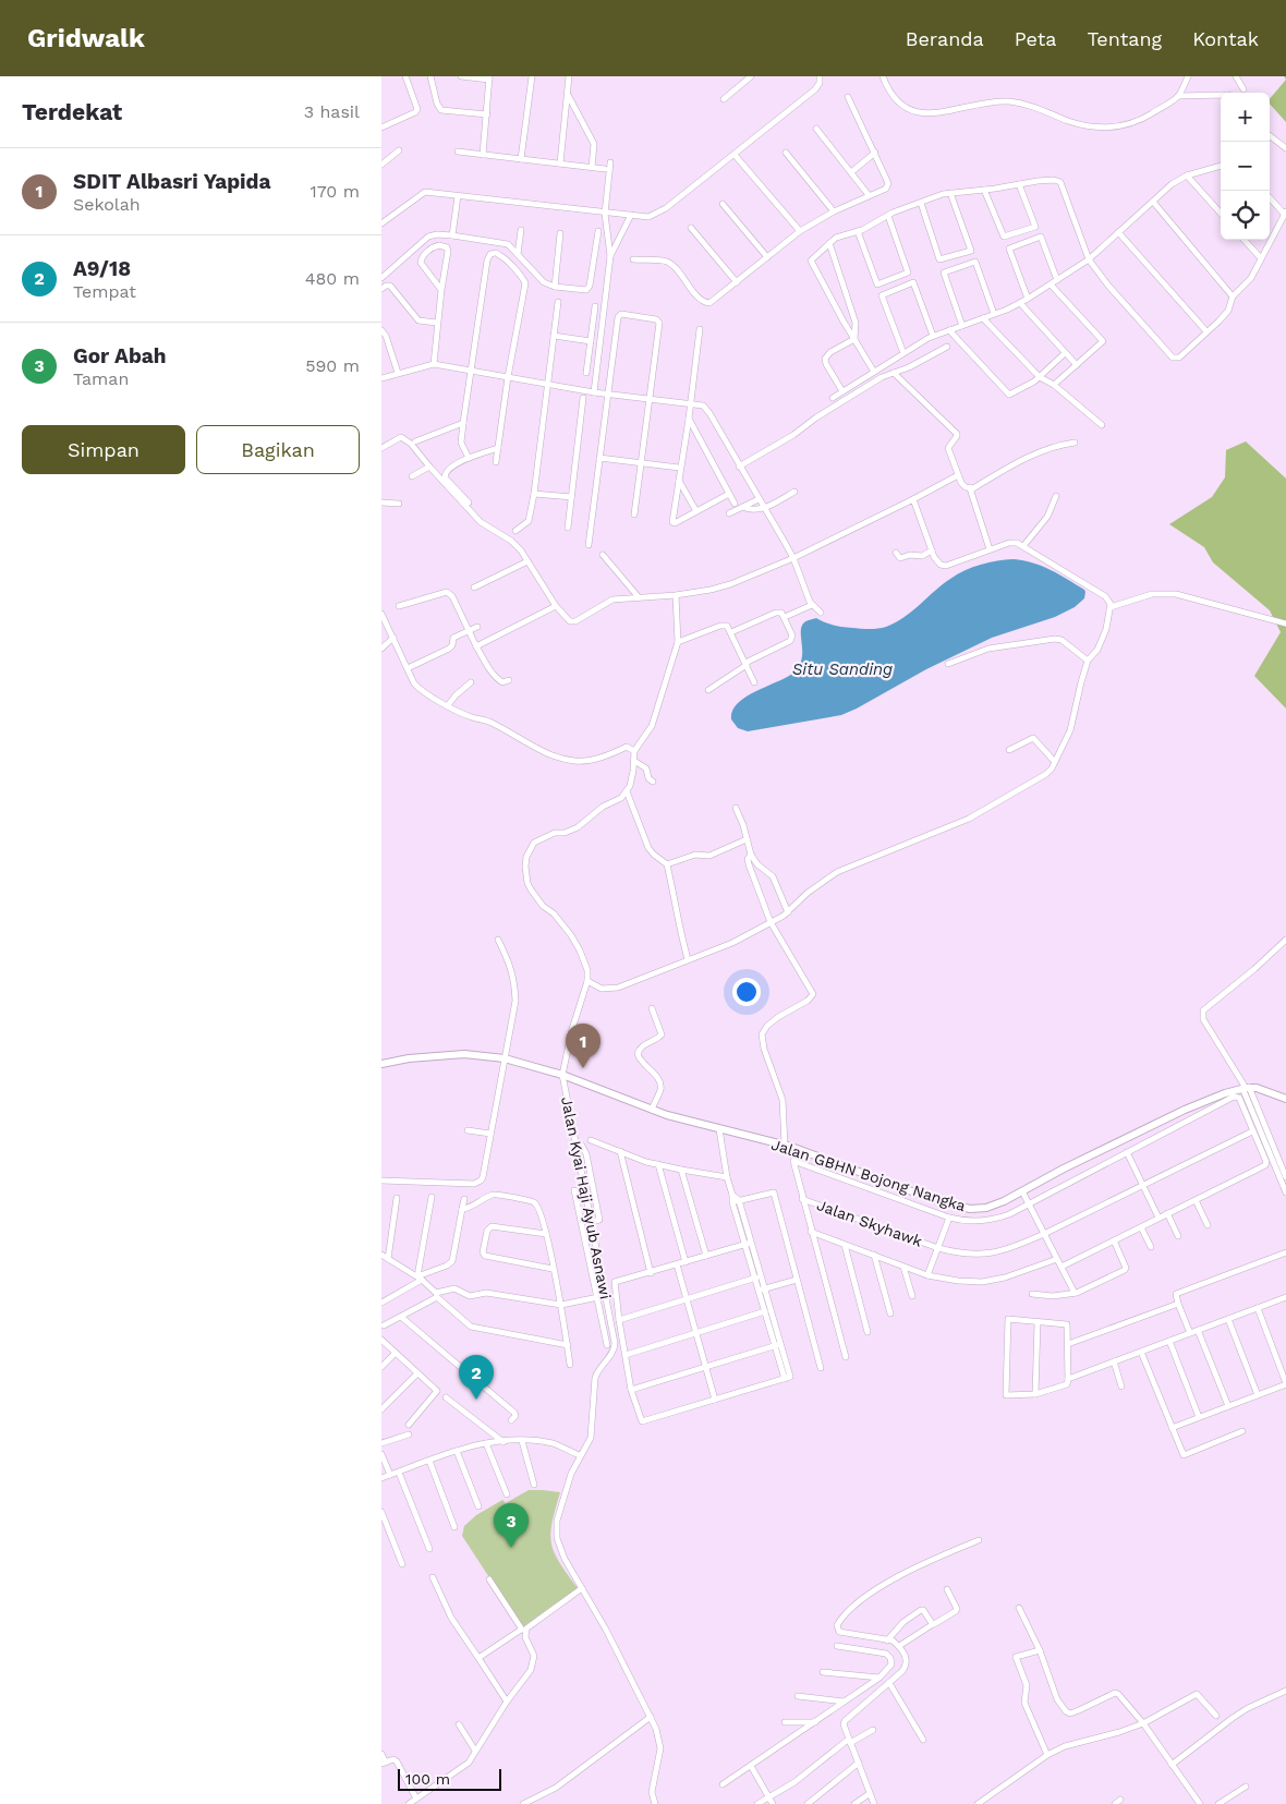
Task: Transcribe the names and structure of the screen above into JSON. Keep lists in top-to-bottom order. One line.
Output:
{"streets":{"street":["Jalan GBHN Bojong Nangka","Jalan Kyai Haji Ayub Asnawi","Jalan Skyhawk"]},"crossings":[["Jalan GBHN Bojong Nangka","Jalan Kyai Haji Ayub Asnawi"]],"water":["Situ Sanding"],"scale_bar":"100 m","page":{"header":"Gridwalk","nav":["Beranda","Peta","Tentang","Kontak"],"heading":["Terdekat","3 hasil"],"map_buttons":["+","−"],"list":[{"mark":"1","name":"SDIT Albasri Yapida","note":"Sekolah","value":"170 m"},{"mark":"2","name":"A9/18","note":"Tempat","value":"480 m"},{"mark":"3","name":"Gor Abah","note":"Taman","value":"590 m"}],"buttons":["Simpan","Bagikan"],"pins":["1","2","3"],"scale":"100 m"}}
